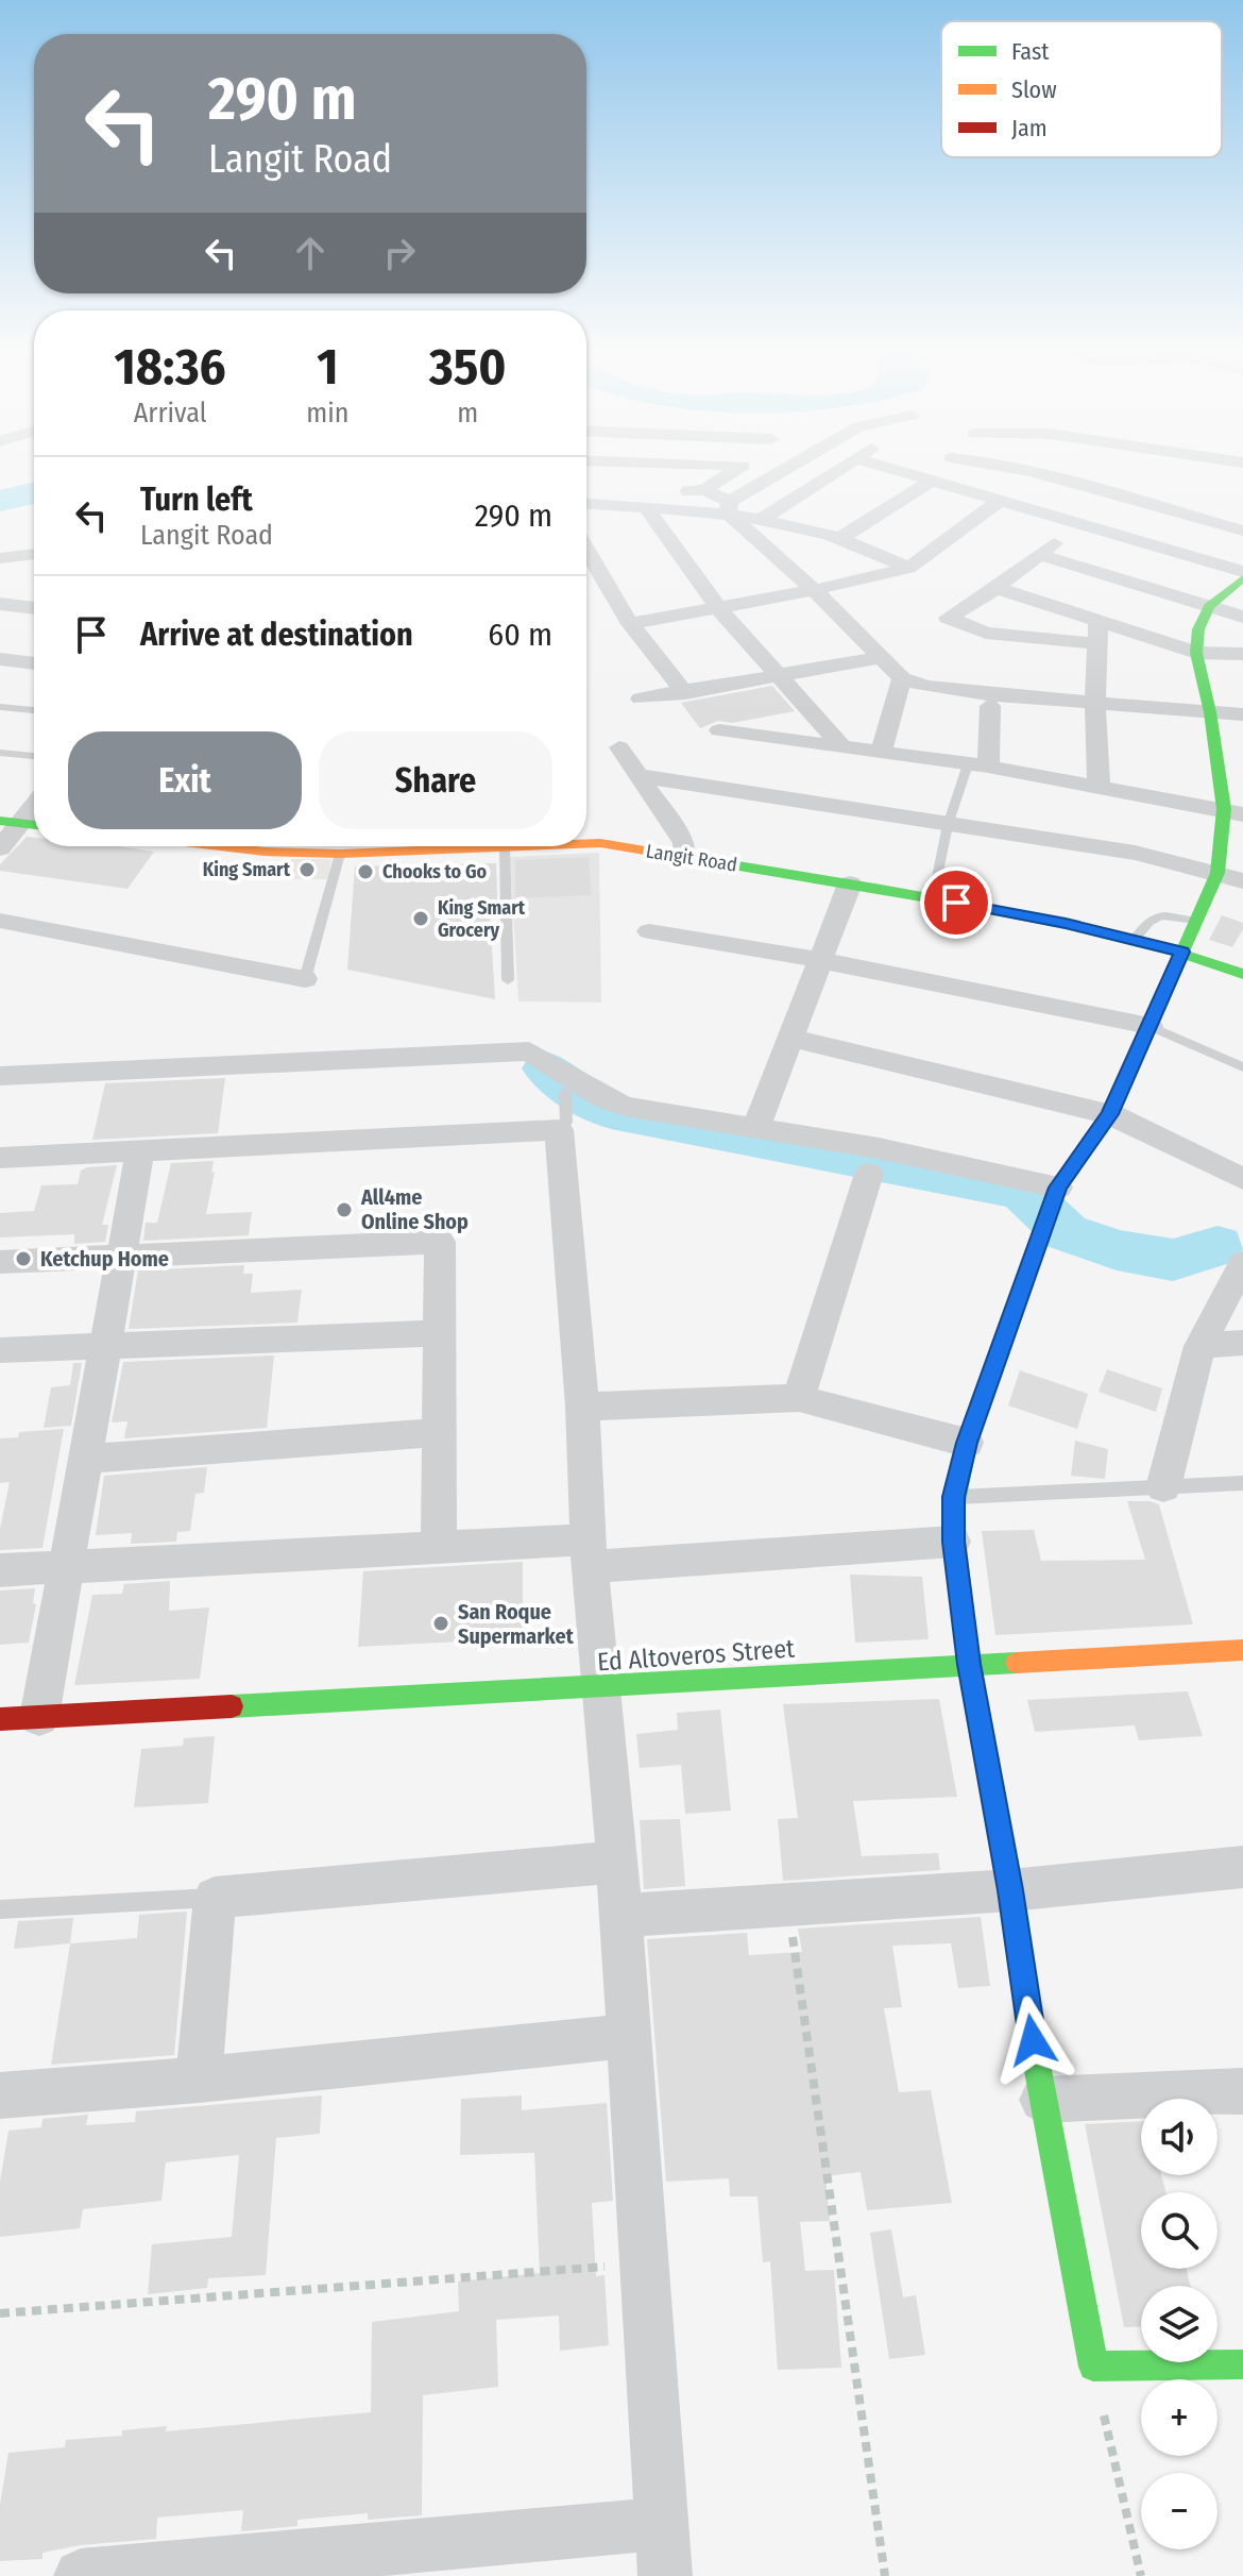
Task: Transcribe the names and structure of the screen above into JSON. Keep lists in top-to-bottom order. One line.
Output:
{"streets":{"street":["Langit Road","Ed Altoveros Street"]},"places":["King Smart","Chooks to Go","King Smart Grocery","All4me Online Shop","Ketchup Home","San Roque Supermarket"],"legend":["Fast","Slow","Jam"],"page":{"turn":["290 m","Langit Road"],"eta":["18:36","Arrival","1","min","350","m"],"list":[{"name":"Turn left","note":"Langit Road","value":"290 m"},{"name":"Arrive at destination","value":"60 m"}],"buttons":["Exit","Share"],"map_buttons":["+","−"]}}
